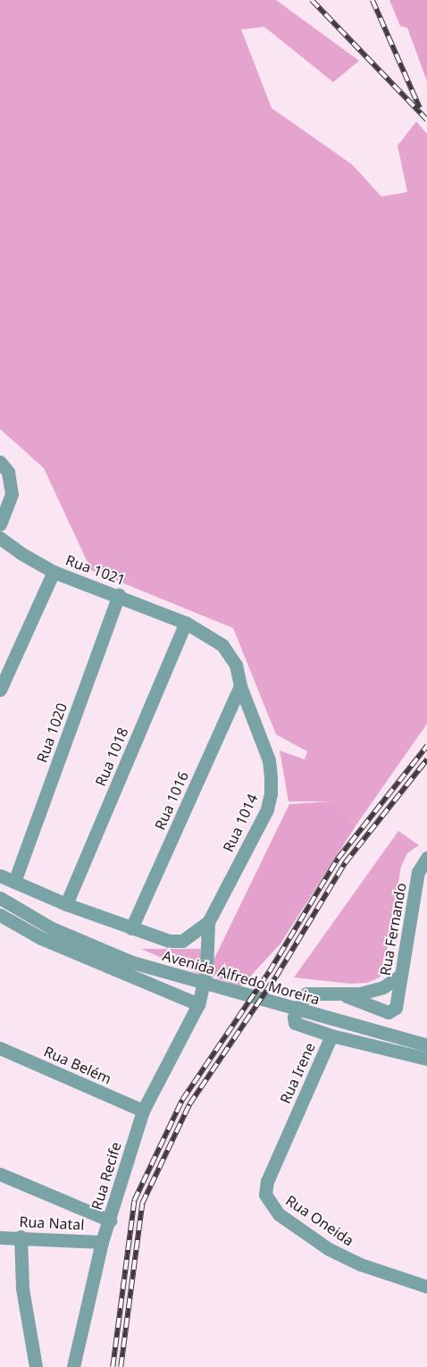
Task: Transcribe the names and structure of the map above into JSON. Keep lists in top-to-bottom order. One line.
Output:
{"streets":{"street":["Rua 1021","Rua 1020","Rua 1018","Rua 1016","Rua 1014","Rua Fernando","Avenida Alfredo Moreira","Rua Belém","Rua Irene","Rua Recife","Rua Oneida","Rua Natal"]},"crossings":[["Rua 1021","Rua 1020"],["Rua 1021","Rua 1018"],["Rua 1021","Rua 1014"],["Rua 1020","Avenida Alfredo Moreira"],["Rua 1018","Rua 1014"],["Rua 1018","Avenida Alfredo Moreira"],["Rua 1016","Rua 1014"],["Rua 1016","Avenida Alfredo Moreira"],["Rua 1014","Avenida Alfredo Moreira"],["Rua 1014","Rua Recife"],["Rua Fernando","Rua Irene"],["Avenida Alfredo Moreira","Rua Recife"],["Rua Belém","Rua Recife"],["Rua Irene","Rua Oneida"],["Rua Recife","Rua Natal"]]}
